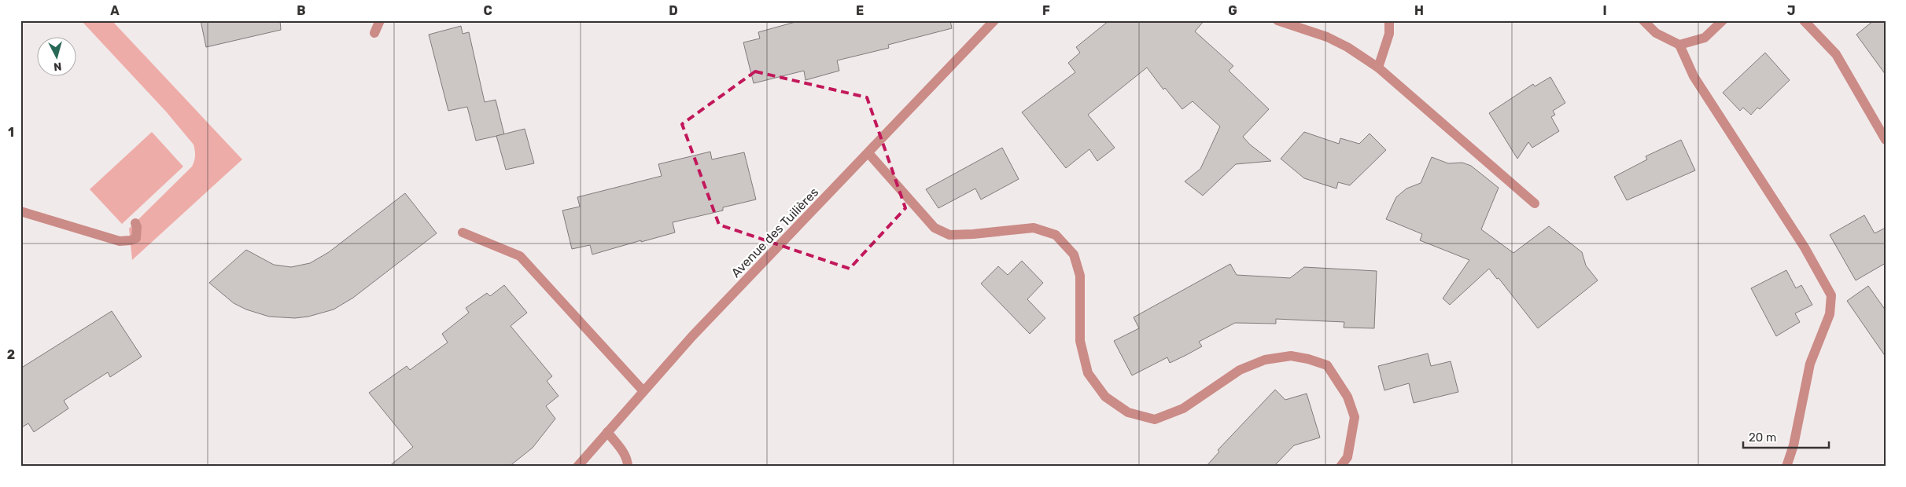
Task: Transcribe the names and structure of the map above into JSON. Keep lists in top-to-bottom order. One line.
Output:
{"streets":{"street":["Avenue des Tuilières"]},"scale_bar":"20 m","north":"bottom","grid":{"columns":["A","B","C","D","E","F","G","H","I","J"],"rows":["1","2"]}}
